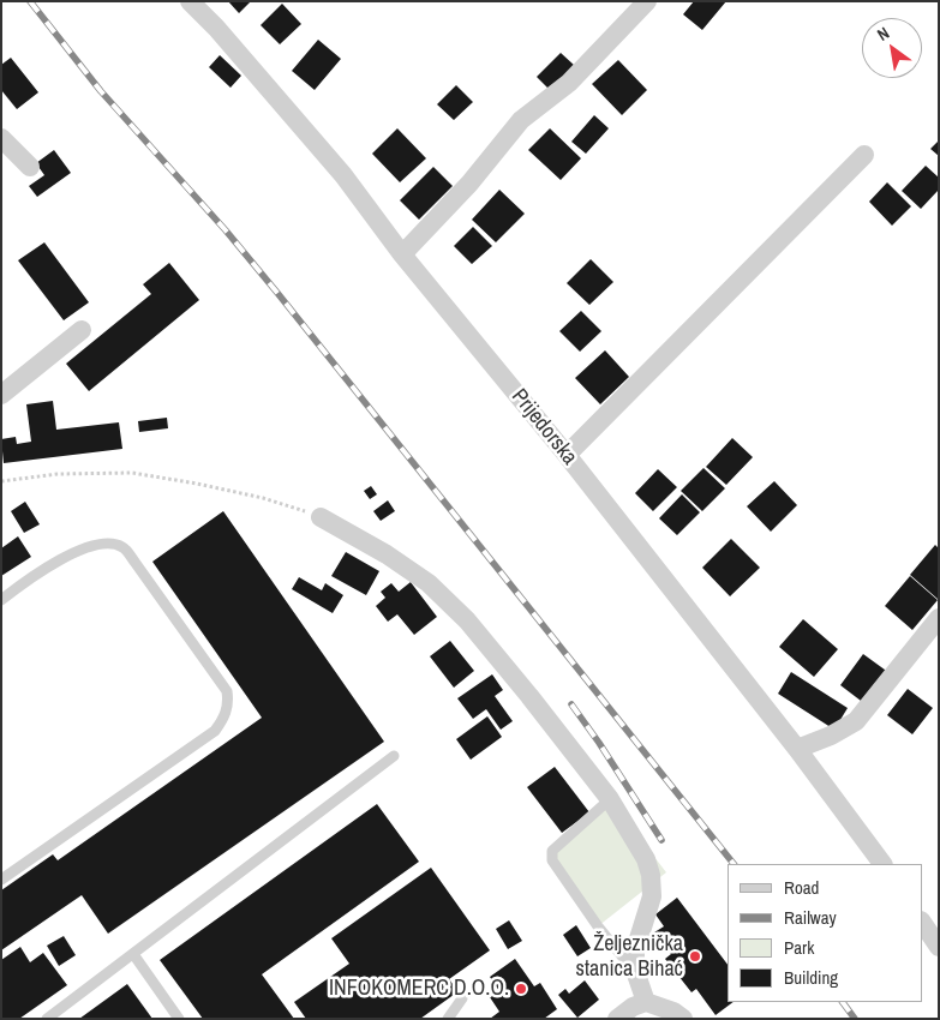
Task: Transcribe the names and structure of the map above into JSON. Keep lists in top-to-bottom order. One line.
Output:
{"streets":{"street":["Prijedorska"]},"places":["Željeznička stanica Bihać","INFOKOMERC D.O.O."],"legend":["Road","Railway","Park","Building"],"north":"top left"}
